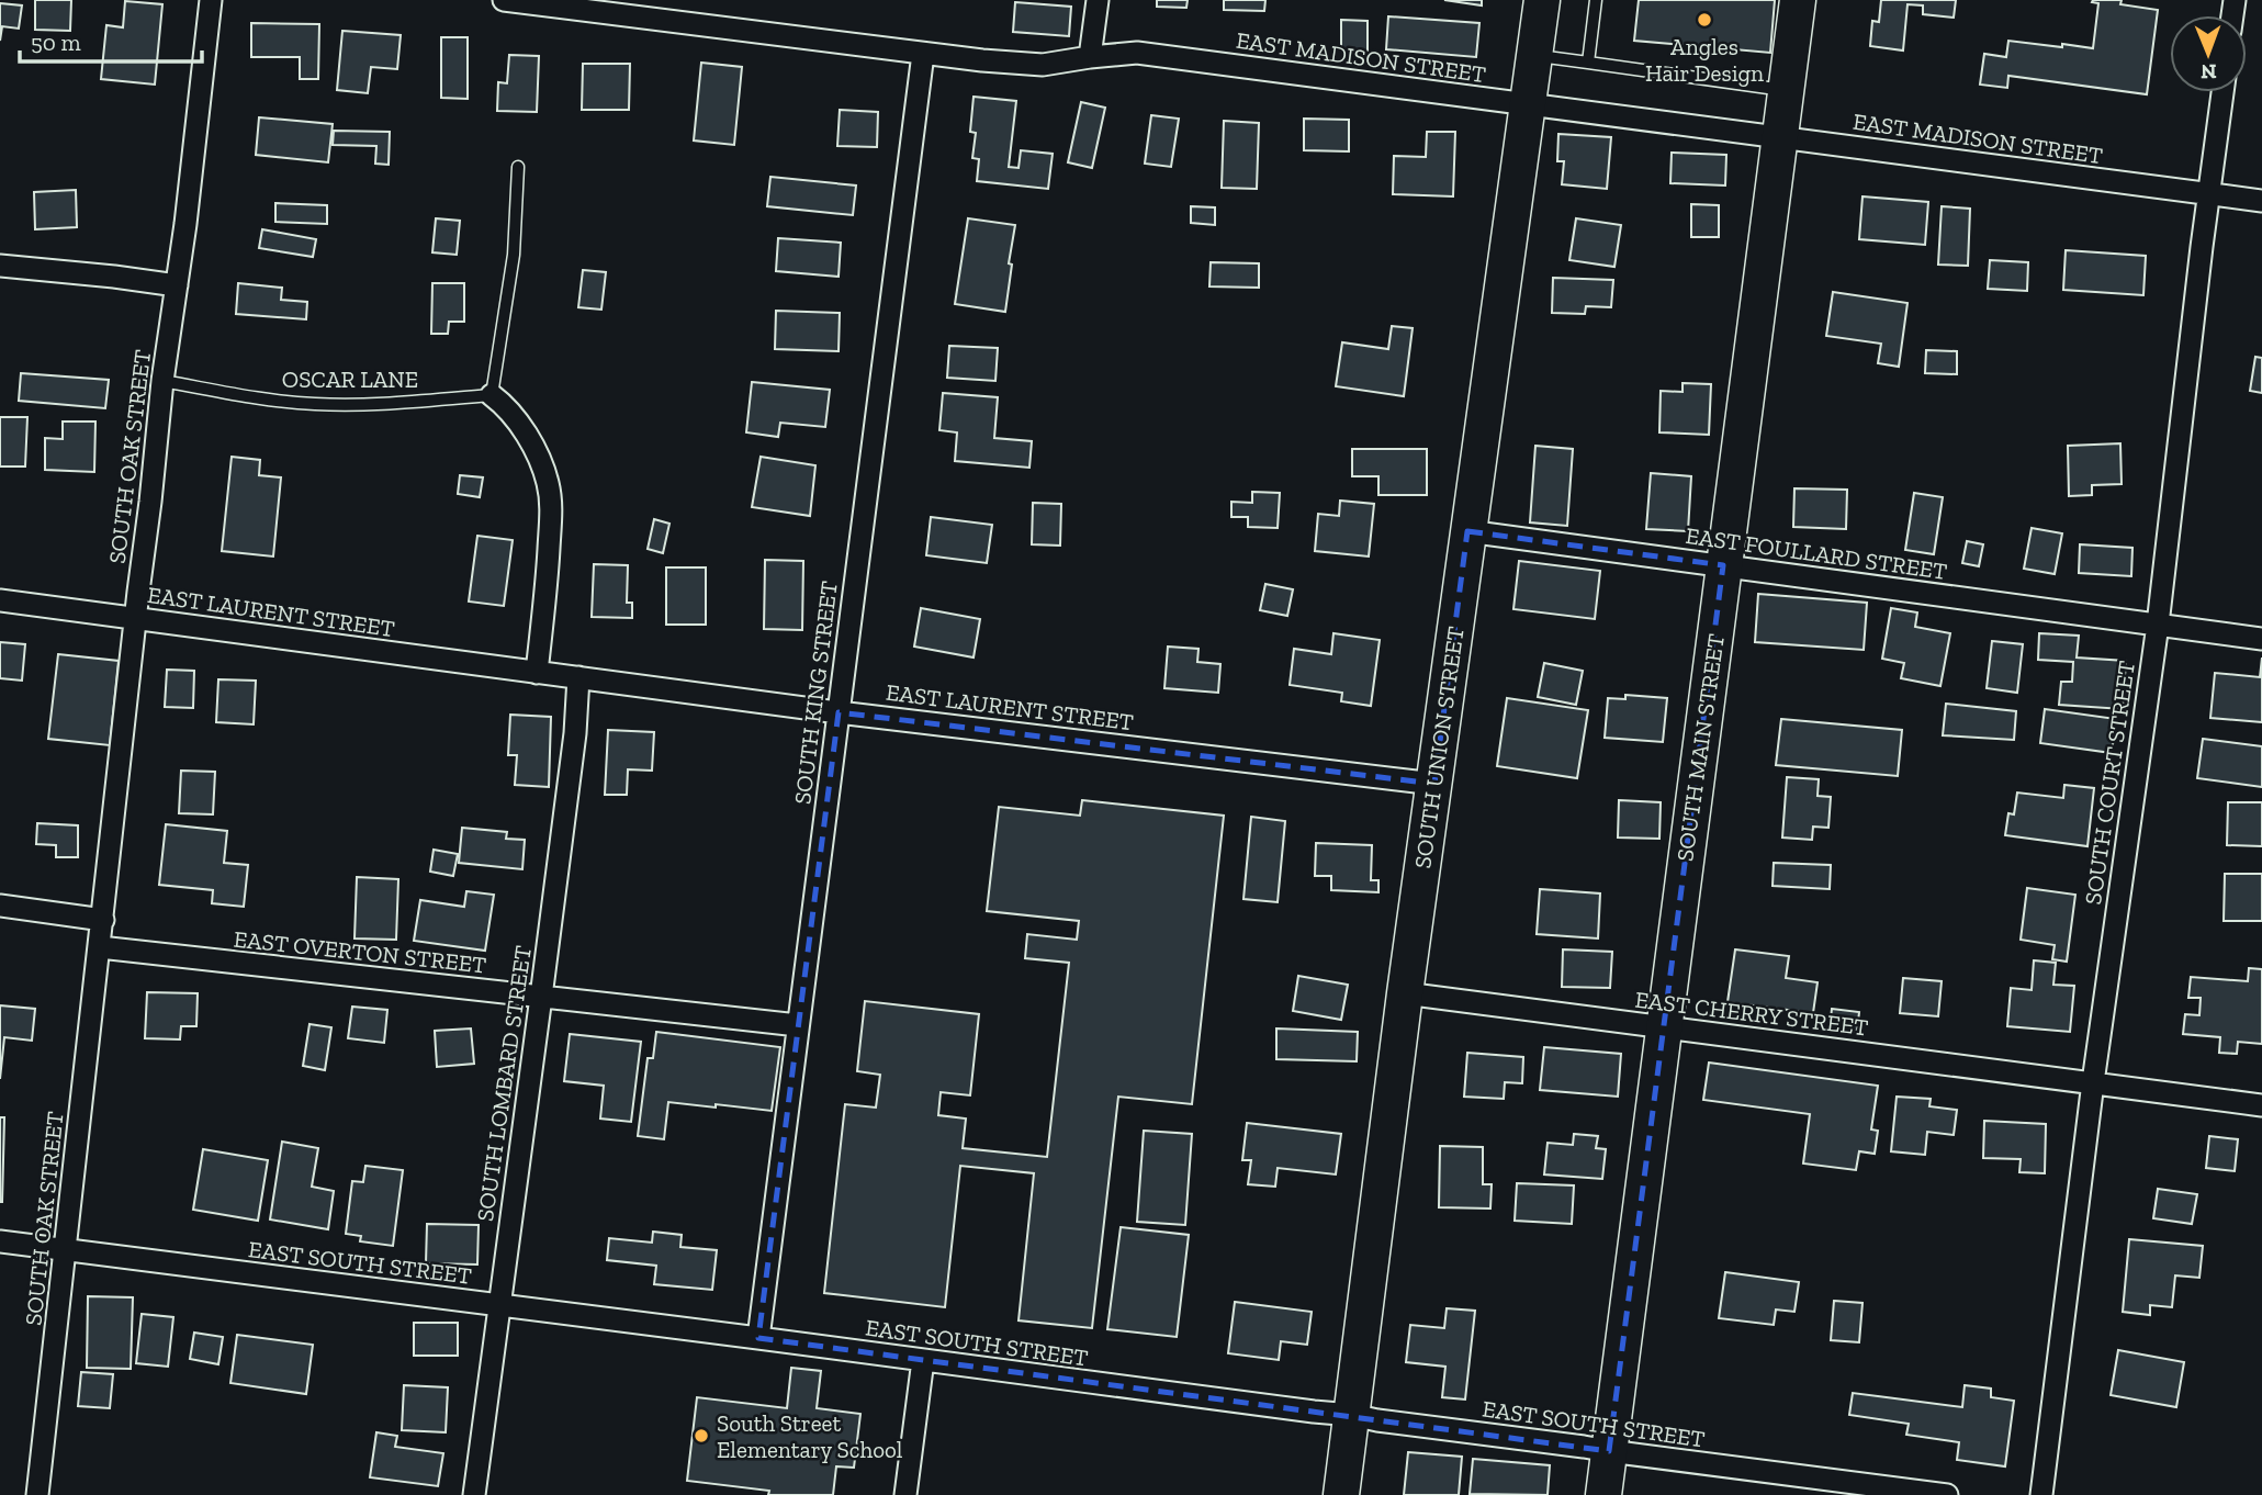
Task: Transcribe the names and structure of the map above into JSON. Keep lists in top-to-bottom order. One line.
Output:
{"streets":{"main road":["SOUTH UNION STREET","SOUTH MAIN STREET"],"street":["EAST MADISON STREET","SOUTH OAK STREET","EAST FOULLARD STREET","EAST LAURENT STREET","SOUTH KING STREET","SOUTH COURT STREET","EAST OVERTON STREET","EAST CHERRY STREET","SOUTH LOMBARD STREET","EAST SOUTH STREET"],"lane":["OSCAR LANE"]},"crossings":[["EAST MADISON STREET","SOUTH KING STREET"],["EAST MADISON STREET","SOUTH UNION STREET"],["EAST MADISON STREET","SOUTH MAIN STREET"],["EAST MADISON STREET","SOUTH COURT STREET"],["OSCAR LANE","SOUTH OAK STREET"],["SOUTH OAK STREET","EAST LAURENT STREET"],["SOUTH OAK STREET","EAST OVERTON STREET"],["SOUTH OAK STREET","EAST SOUTH STREET"],["EAST FOULLARD STREET","SOUTH UNION STREET"],["EAST FOULLARD STREET","SOUTH MAIN STREET"],["EAST FOULLARD STREET","SOUTH COURT STREET"],["EAST LAURENT STREET","SOUTH KING STREET"],["EAST LAURENT STREET","SOUTH UNION STREET"],["EAST LAURENT STREET","SOUTH LOMBARD STREET"],["SOUTH KING STREET","EAST OVERTON STREET"],["SOUTH KING STREET","EAST SOUTH STREET"],["SOUTH UNION STREET","EAST CHERRY STREET"],["SOUTH UNION STREET","EAST SOUTH STREET"],["SOUTH MAIN STREET","EAST CHERRY STREET"],["SOUTH MAIN STREET","EAST SOUTH STREET"],["SOUTH COURT STREET","EAST CHERRY STREET"],["EAST OVERTON STREET","SOUTH LOMBARD STREET"],["SOUTH LOMBARD STREET","EAST SOUTH STREET"]],"places":["Angles Hair Design","South Street Elementary School"],"scale_bar":"50 m","north":"bottom"}
